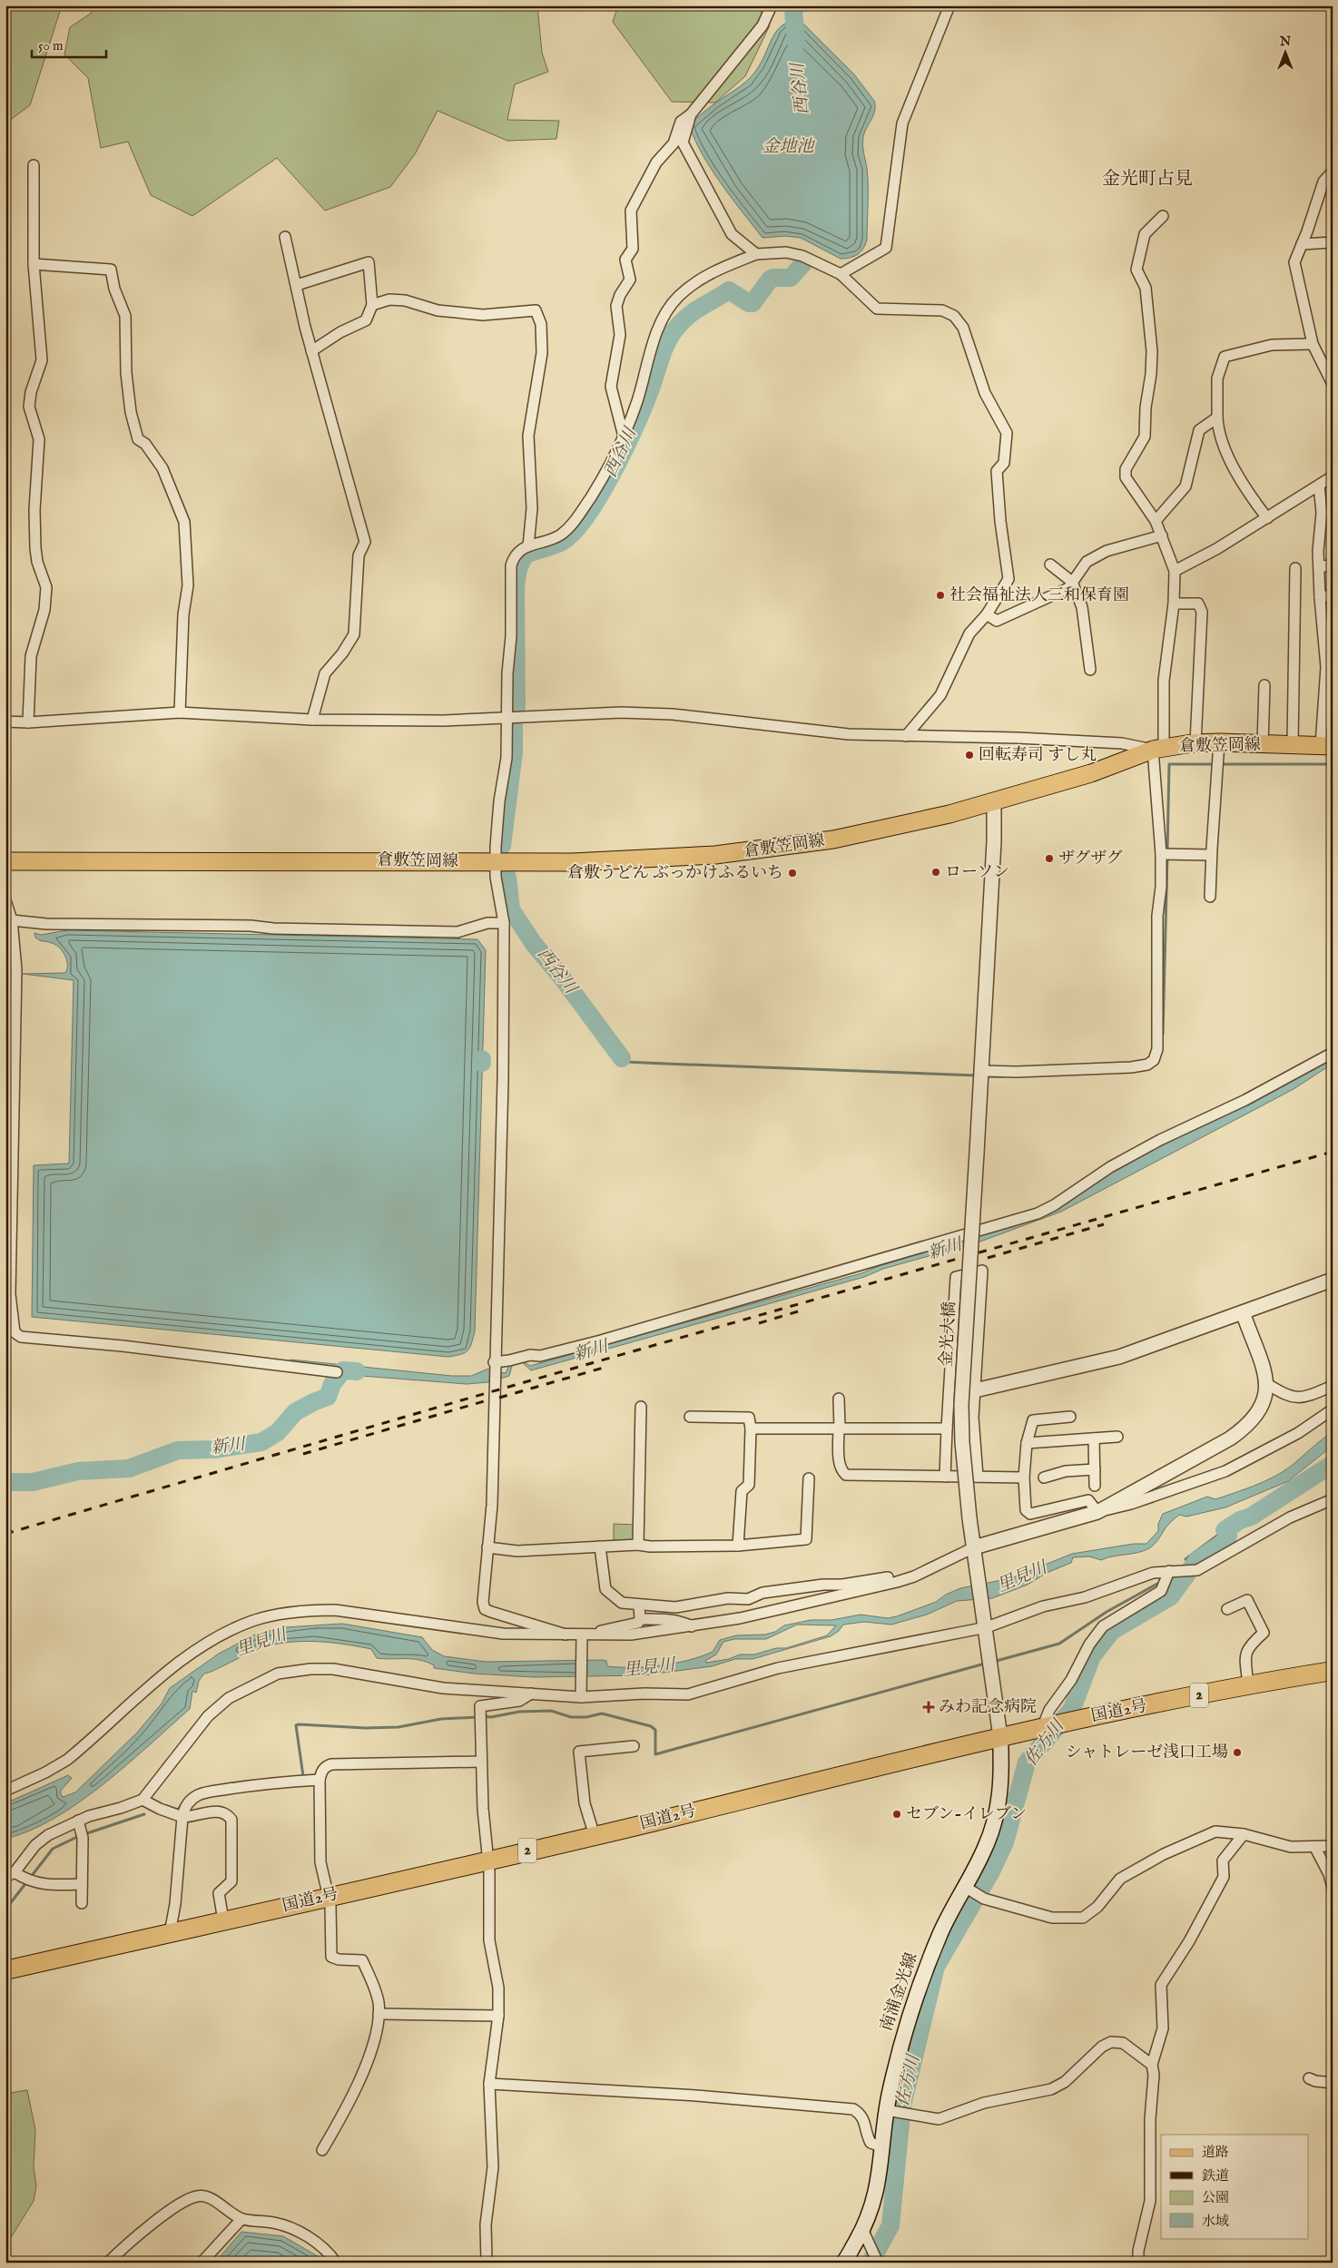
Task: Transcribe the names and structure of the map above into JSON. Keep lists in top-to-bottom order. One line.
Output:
{"streets":{"highway":["2","国道2号"],"main road":["倉敷笠岡線","南浦金光線"],"street":["金光大橋"]},"crossings":[["倉敷笠岡線","金光大橋"],["金光大橋","国道2号"],["金光大橋","南浦金光線"],["国道2号","南浦金光線"]],"districts":["金光町占見"],"water":["西谷川","金地池","新川","里見川","佐方川"],"places":{"other":["社会福祉法人三和保育園","回転寿司 すし丸","ザグザグ","ローソン","倉敷うどん ぶっかけふるいち","シャトレーゼ浅口工場","セブン-イレブン"],"health":["みわ記念病院"]},"legend":["道路","鉄道","公園","水域"],"scale_bar":"50 m","north":"top"}
